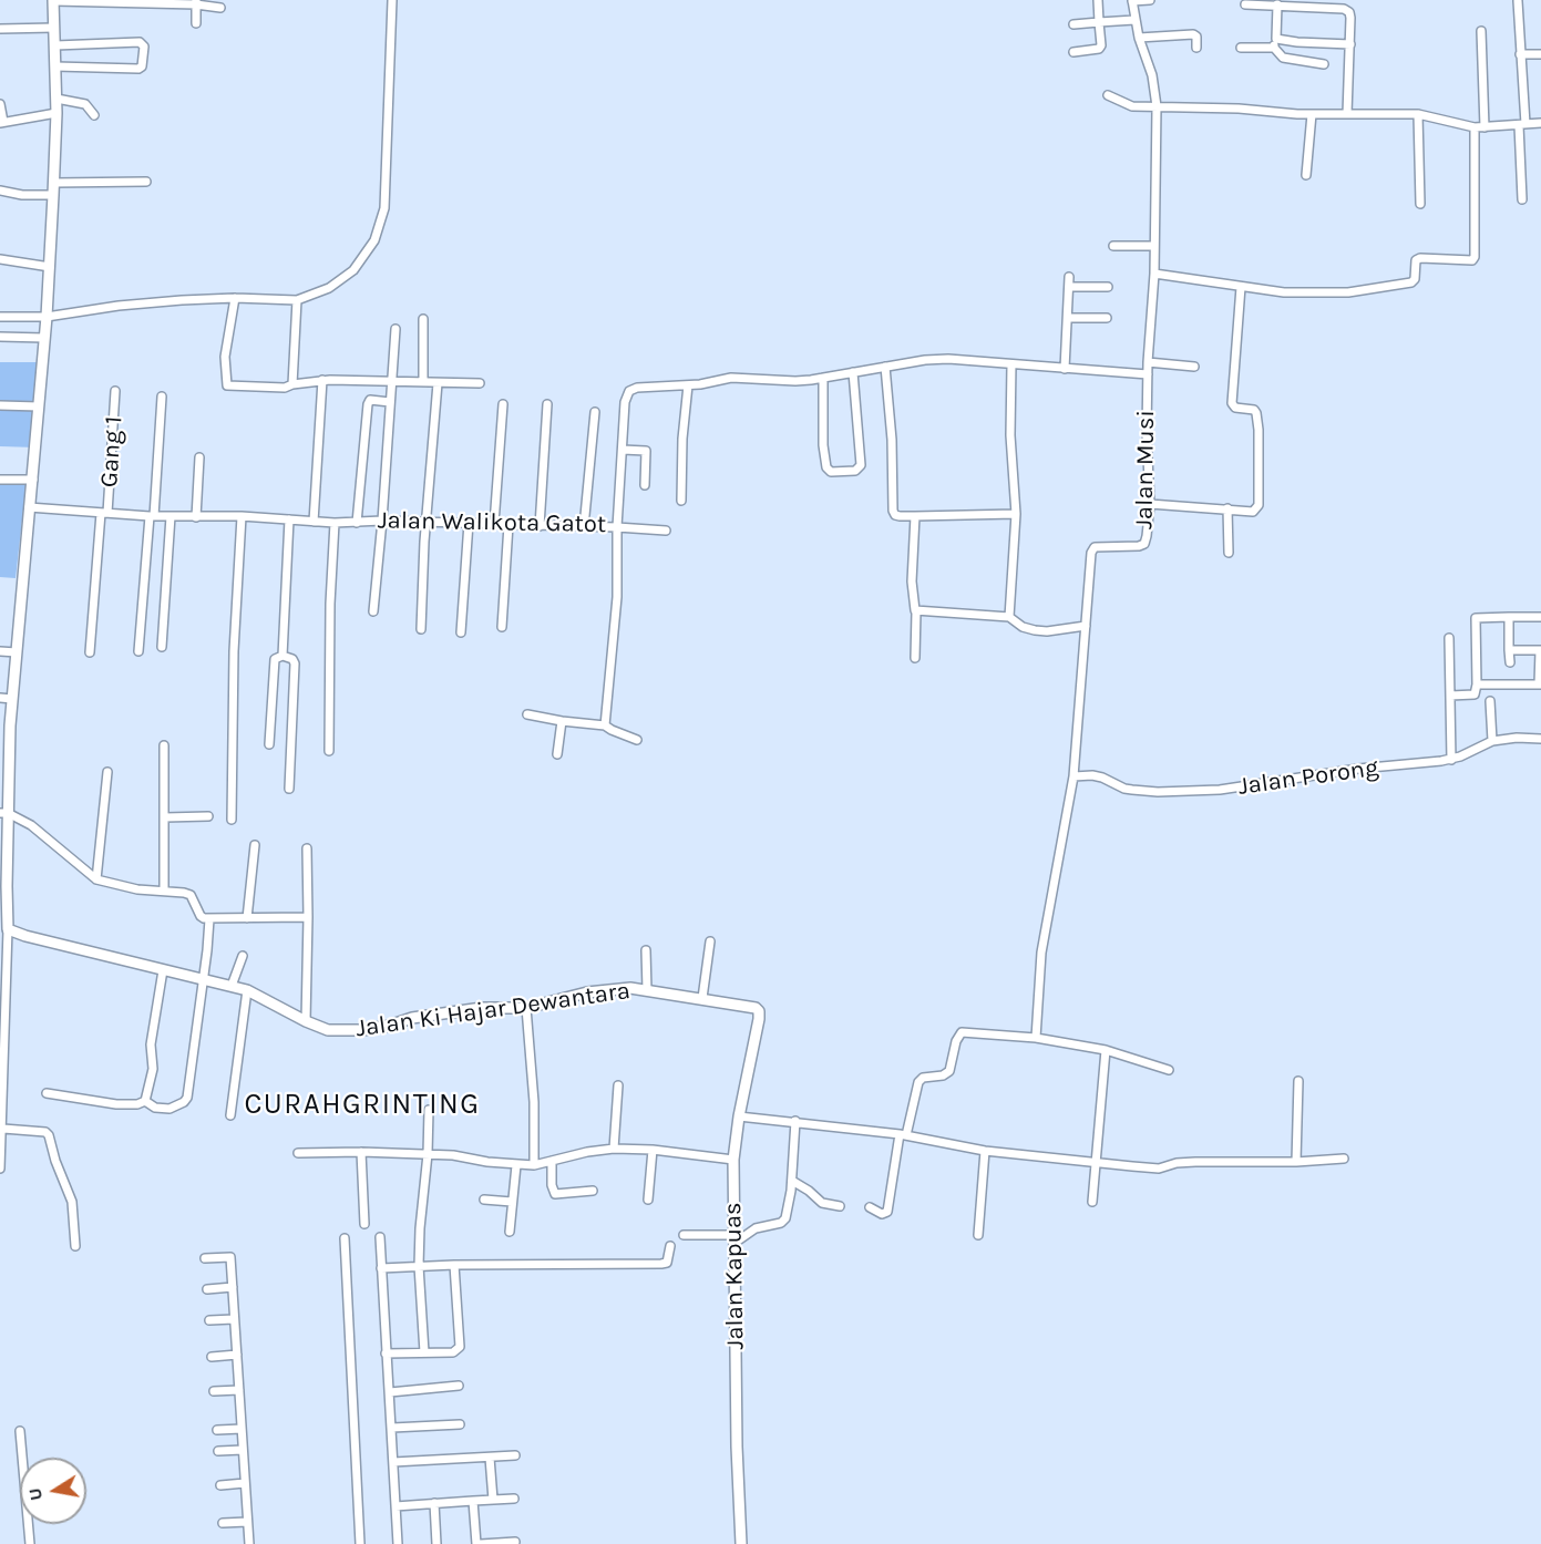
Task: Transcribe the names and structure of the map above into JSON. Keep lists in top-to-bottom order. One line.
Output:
{"streets":{"main road":["Jalan Ki Hajar Dewantara","Jalan Kapuas"],"street":["Gang 1","Jalan Musi","Jalan Walikota Gatot","Jalan Porong"]},"crossings":[["Gang 1","Jalan Walikota Gatot"],["Jalan Musi","Jalan Walikota Gatot"],["Jalan Musi","Jalan Porong"],["Jalan Ki Hajar Dewantara","Jalan Kapuas"]],"districts":["CURAHGRINTING"],"north":"left"}
